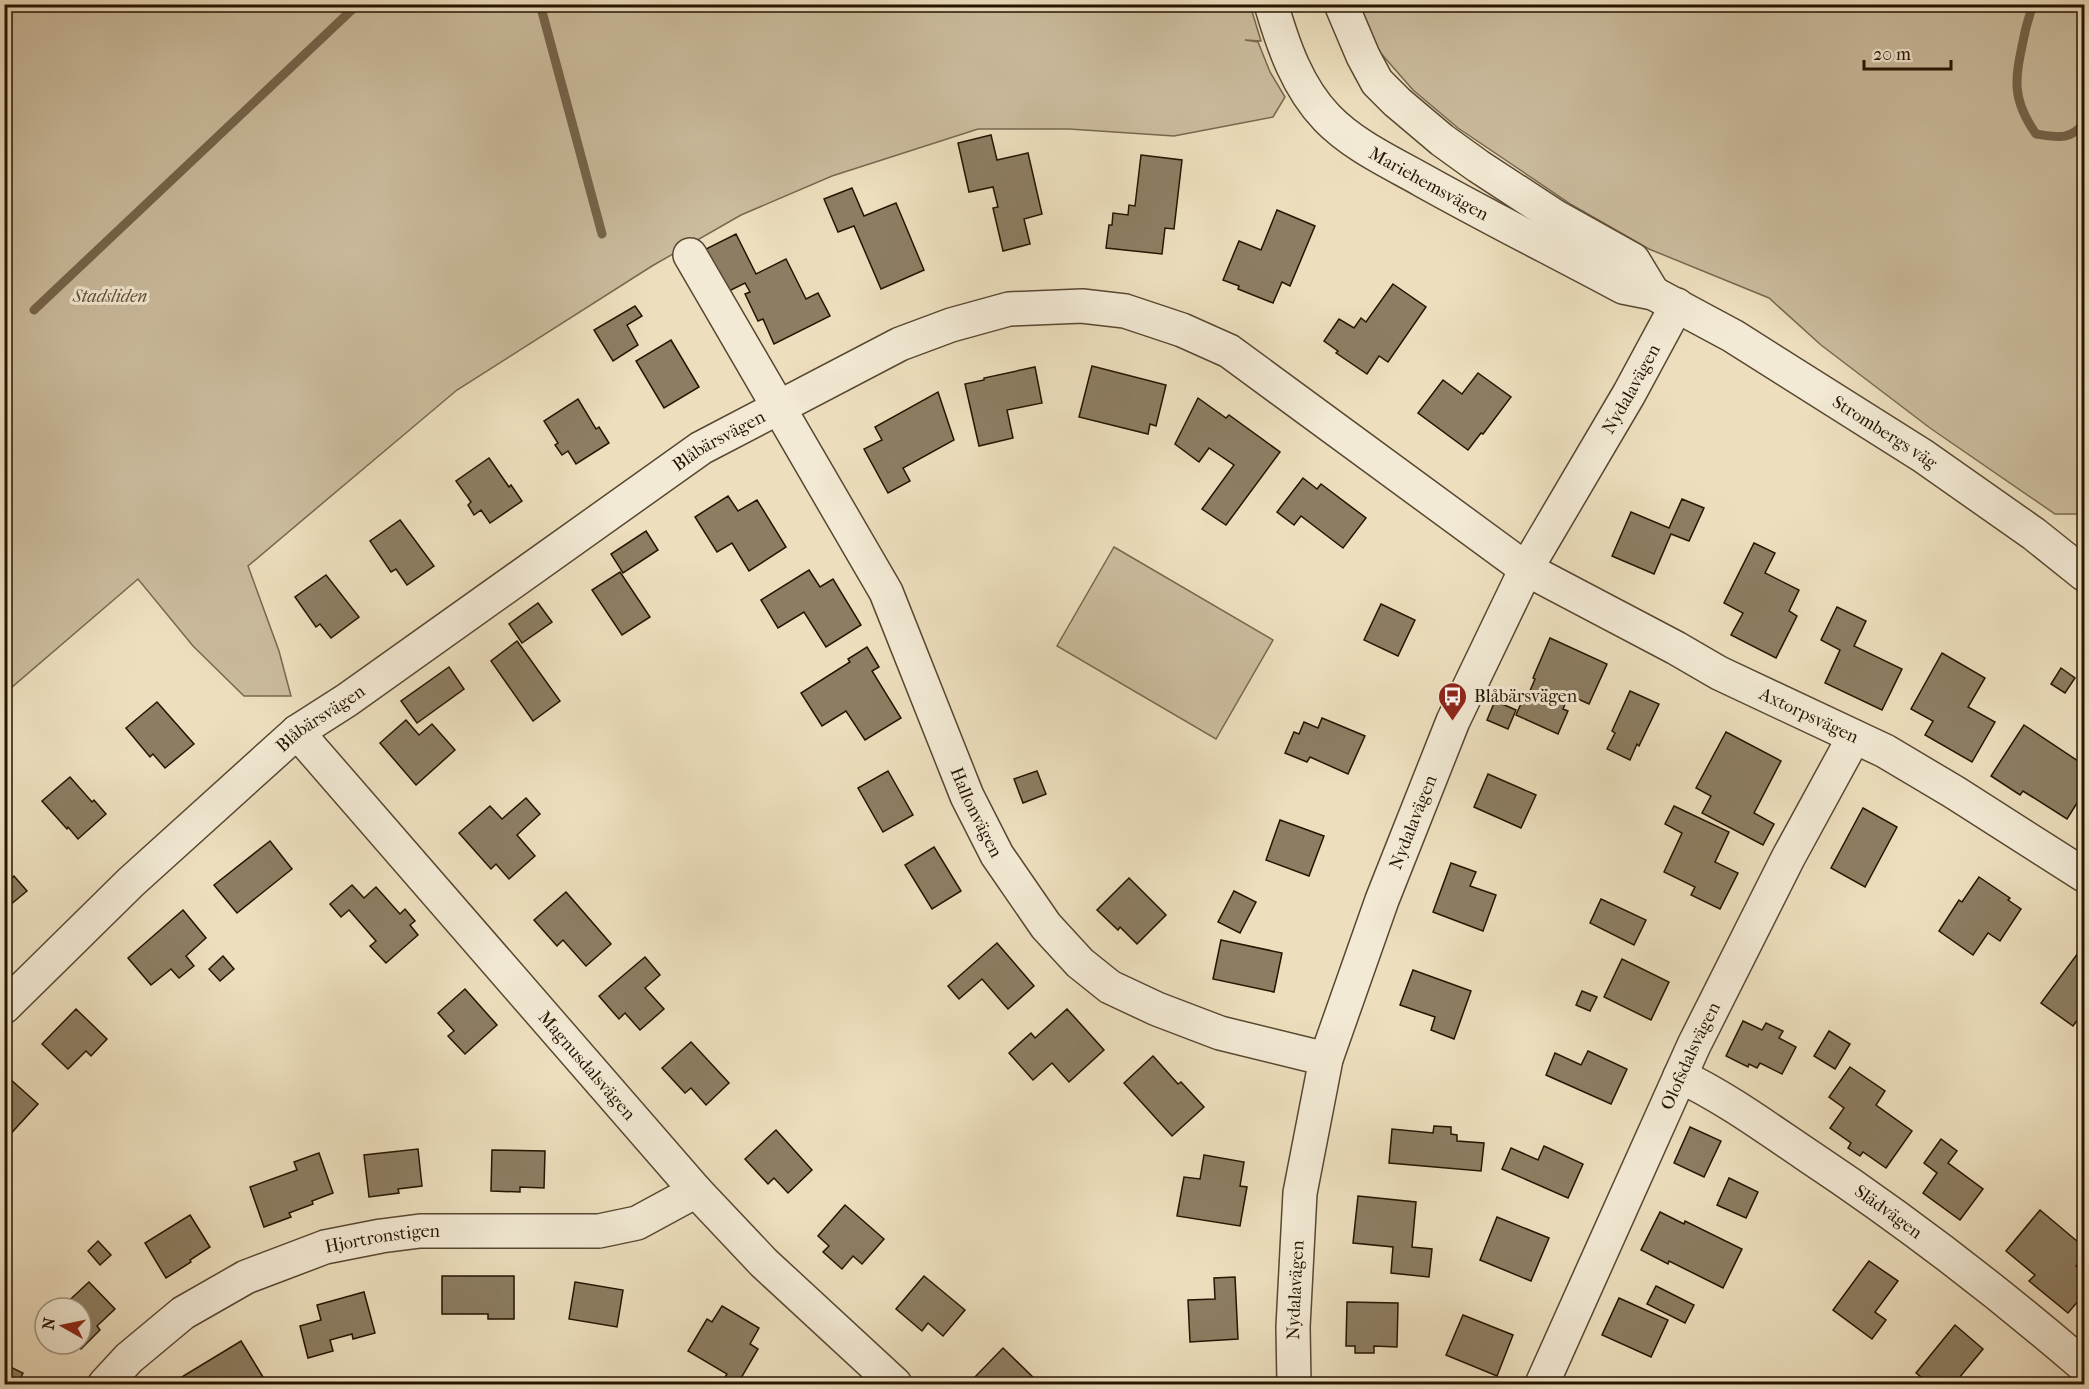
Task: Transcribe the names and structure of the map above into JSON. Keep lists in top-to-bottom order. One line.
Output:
{"streets":{"street":["Mariehemsvägen","Nydalavägen","Strombergs väg","Blåbärsvägen","Axtorpsvägen","Hallonvägen","Olofsdalsvägen","Magnusdalsvägen","Slädvägen","Hjortronstigen"]},"crossings":[["Mariehemsvägen","Nydalavägen"],["Mariehemsvägen","Strombergs väg"],["Nydalavägen","Strombergs väg"],["Nydalavägen","Blåbärsvägen"],["Nydalavägen","Axtorpsvägen"],["Nydalavägen","Hallonvägen"],["Blåbärsvägen","Axtorpsvägen"],["Blåbärsvägen","Hallonvägen"],["Blåbärsvägen","Magnusdalsvägen"],["Axtorpsvägen","Olofsdalsvägen"],["Olofsdalsvägen","Slädvägen"],["Magnusdalsvägen","Hjortronstigen"]],"parks":["Stadsliden"],"places":{"bus stop":["Blåbärsvägen"]},"scale_bar":"20 m","north":"left"}
